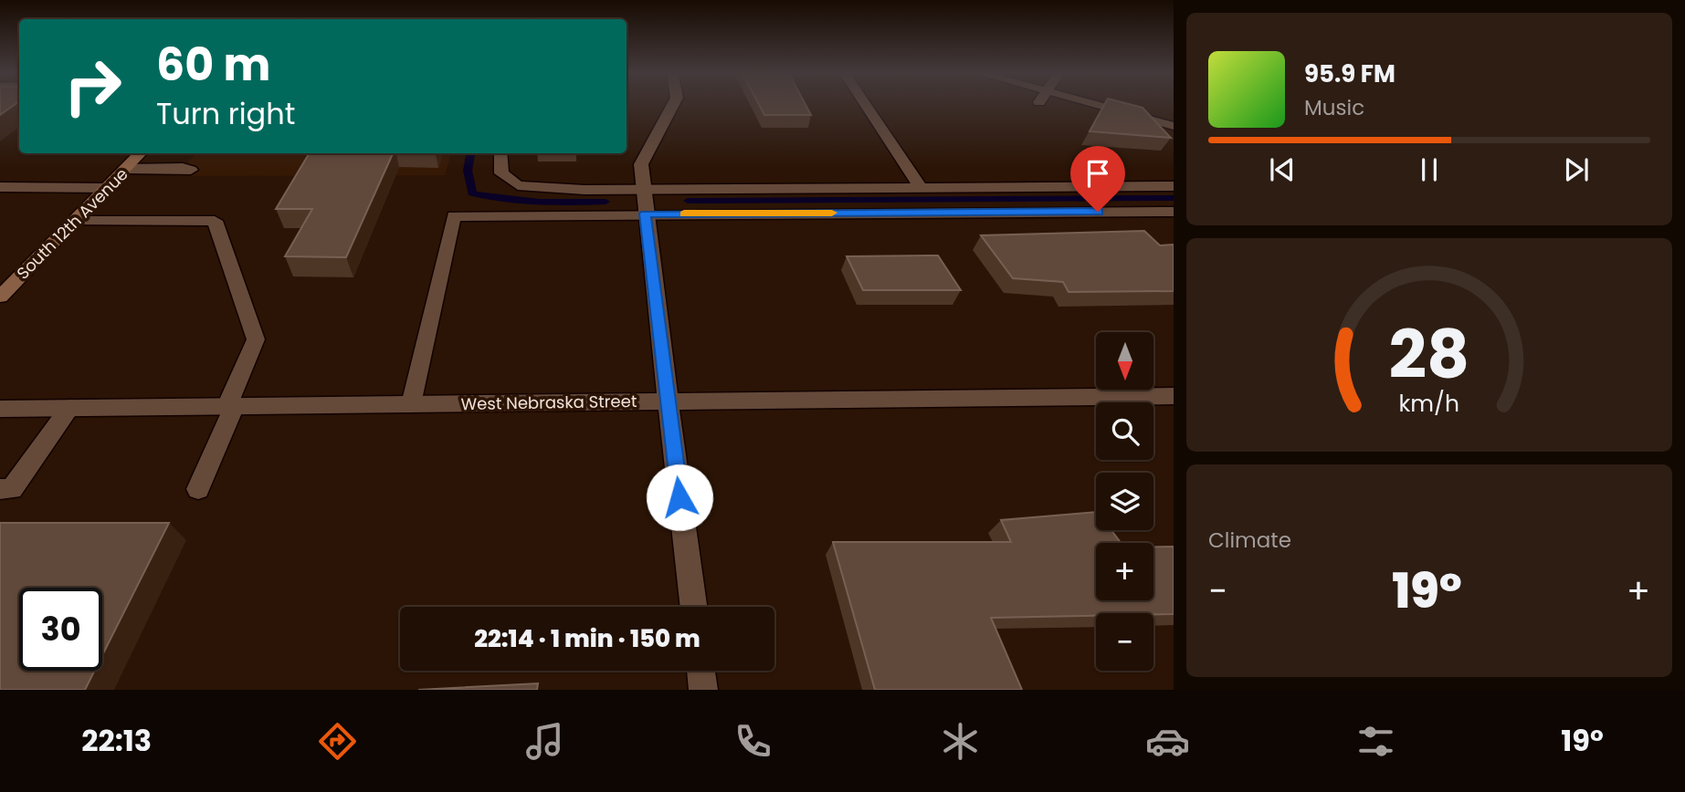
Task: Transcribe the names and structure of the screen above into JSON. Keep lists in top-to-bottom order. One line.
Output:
{"streets":{"main road":["South 12th Avenue"],"street":["West Nebraska Street"]},"north":"bottom","page":{"turn":["60 m","Turn right"],"song":["95.9 FM","Music"],"map_buttons":["+","−"],"tile":"Climate","heat":["−","19°","+"],"limit":"30","trip":"22:14 · 1 min · 150 m","tabs":["22:13","19°"],"gauge":["28","km/h"]}}
